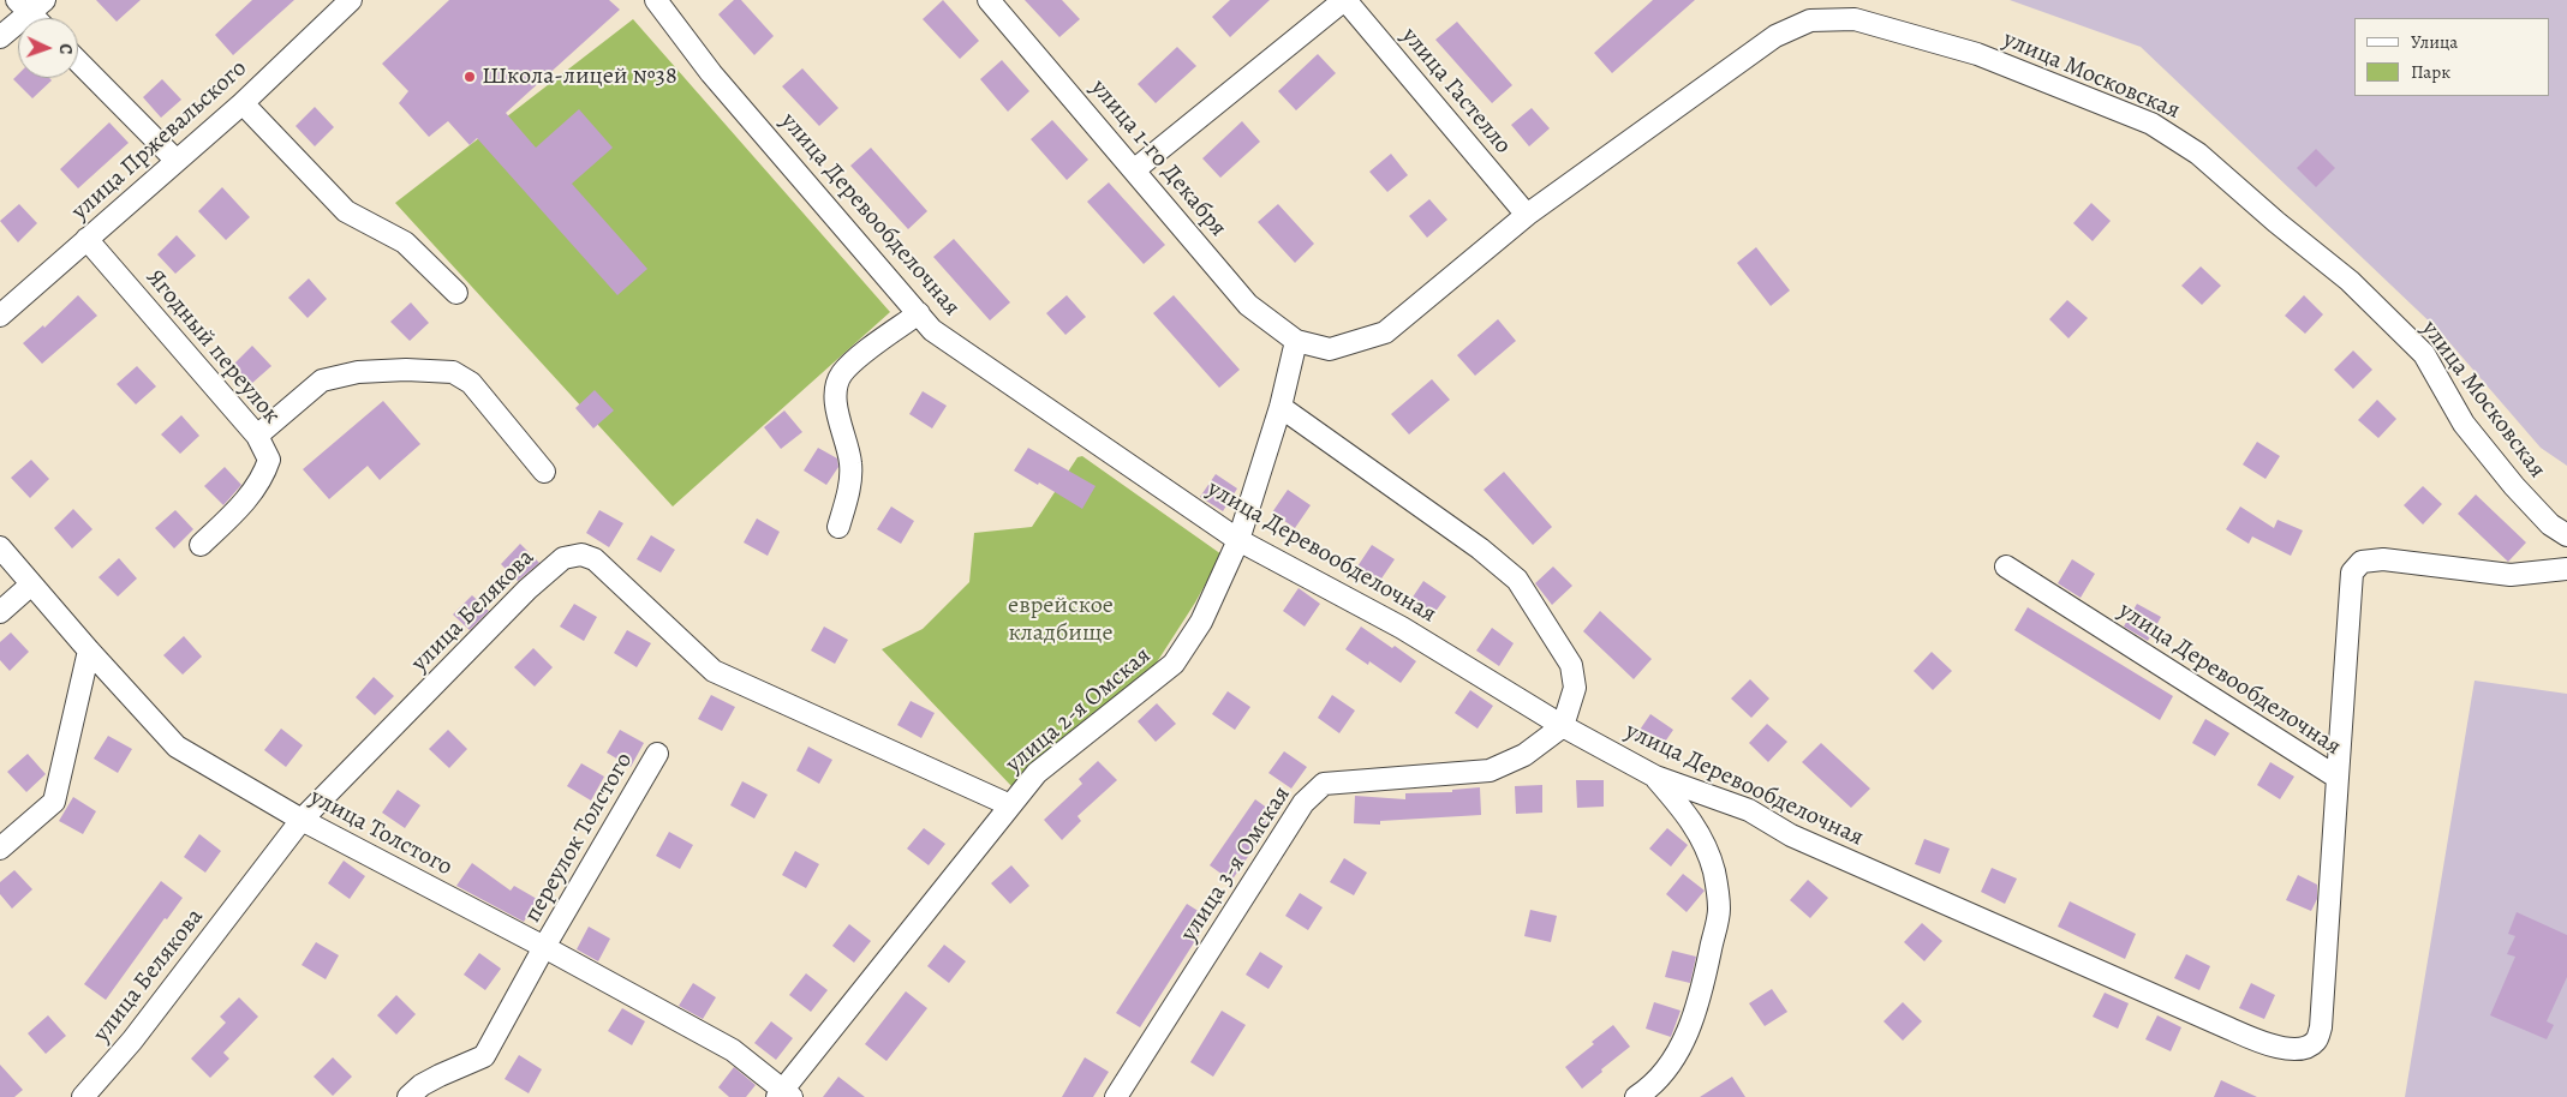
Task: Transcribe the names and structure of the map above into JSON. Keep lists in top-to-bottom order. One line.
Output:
{"streets":{"street":["улица Московская","улица Гастелло","улица Пржевальского","улица 1-го Декабря","улица Деревообделочная","Ягодный переулок","улица Белякова","улица 2-я Омская","улица Толстого","переулок Толстого","улица 3-я Омская"]},"crossings":[["улица Московская","улица Гастелло"],["улица Московская","улица 1-го Декабря"],["улица Московская","улица 2-я Омская"],["улица Пржевальского","Ягодный переулок"],["улица 1-го Декабря","улица 2-я Омская"],["улица Деревообделочная","улица 2-я Омская"],["улица Деревообделочная","улица 3-я Омская"],["улица Белякова","улица 2-я Омская"],["улица Белякова","улица Толстого"],["улица 2-я Омская","улица Толстого"],["улица Толстого","переулок Толстого"]],"parks":["еврейское кладбище"],"places":["Школа-лицей №38"],"legend":["Улица","Парк"],"north":"right"}
